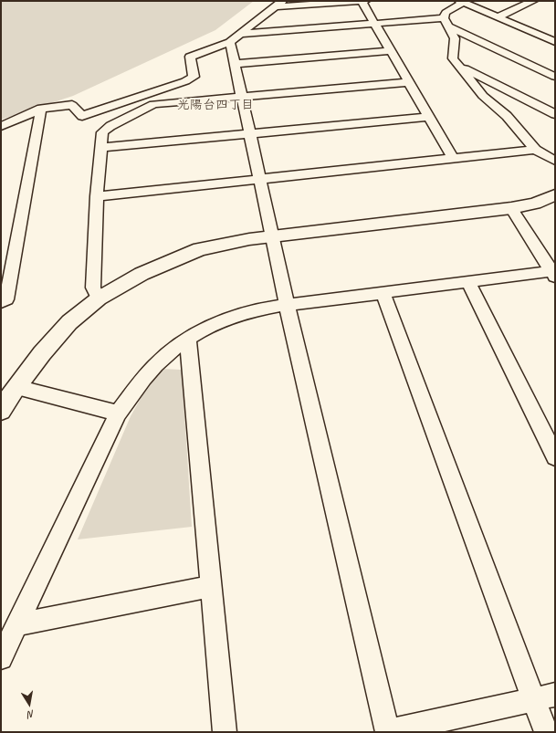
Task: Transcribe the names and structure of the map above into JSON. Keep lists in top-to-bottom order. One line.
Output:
{"districts":["光陽台四丁目"],"north":"bottom"}
